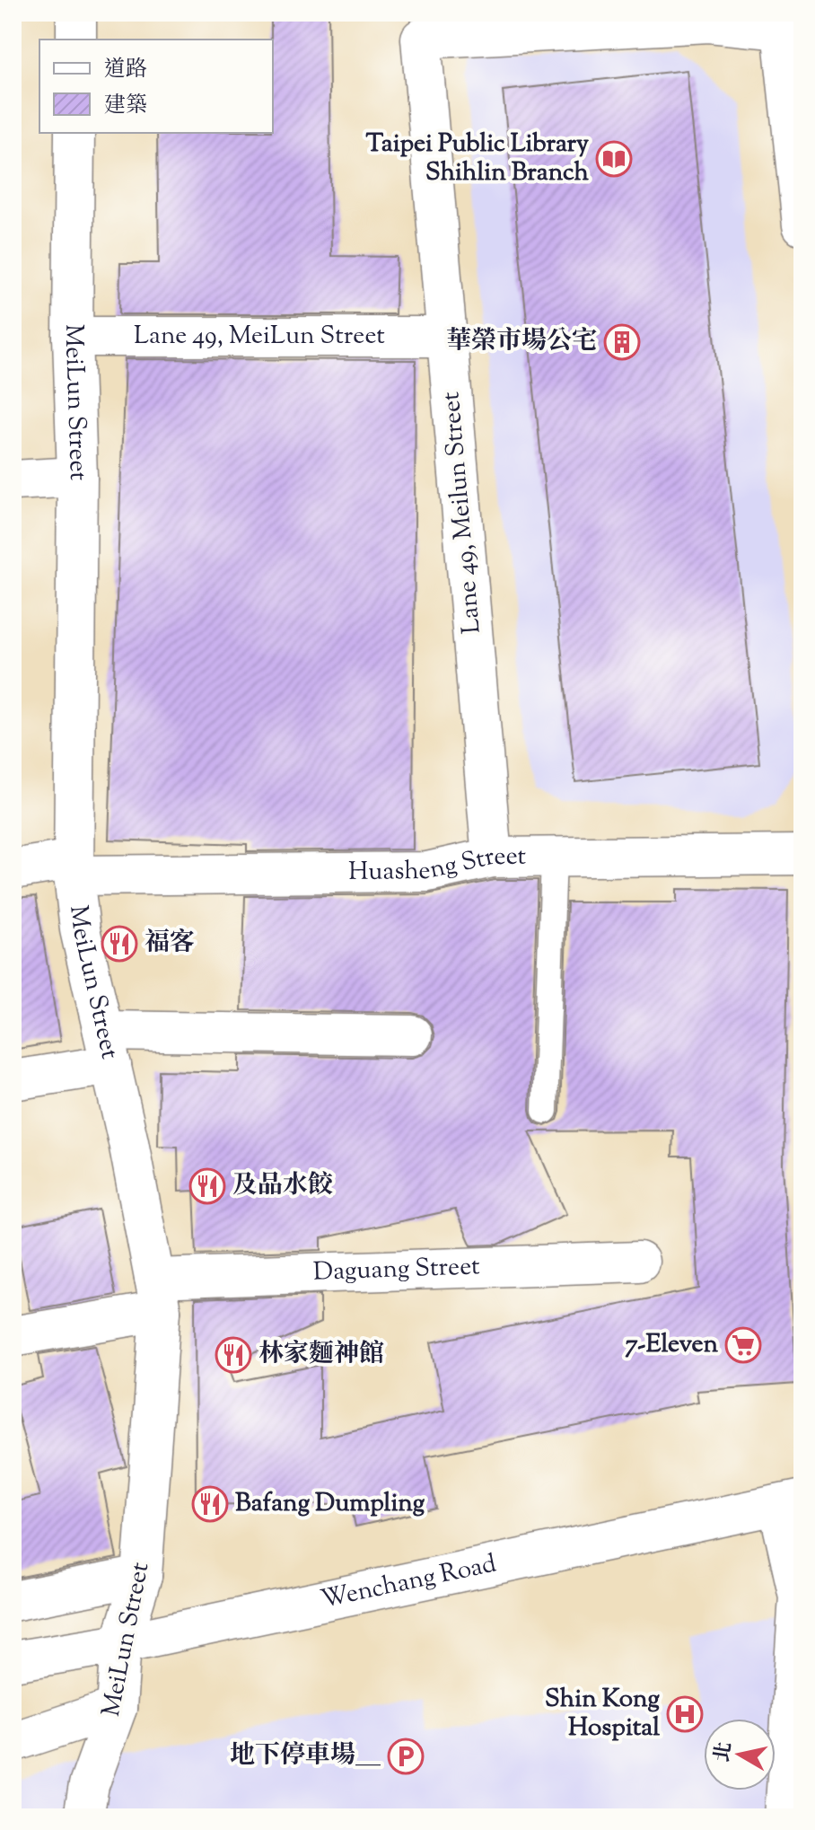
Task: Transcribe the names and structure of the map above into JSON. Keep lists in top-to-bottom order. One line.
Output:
{"streets":{"street":["Lane 49, MeiLun Street","MeiLun Street","Lane 49, Meilun Street","Huasheng Street","Daguang Street","Wenchang Road"]},"crossings":[["Lane 49, MeiLun Street","MeiLun Street"],["Lane 49, MeiLun Street","Lane 49, Meilun Street"],["MeiLun Street","Huasheng Street"],["MeiLun Street","Daguang Street"],["MeiLun Street","Wenchang Road"],["Lane 49, Meilun Street","Huasheng Street"]],"places":{"library":["Taipei Public Library Shihlin Branch"],"building":["華榮市場公宅"],"restaurant":["福客","及品水餃","林家麵神館","Bafang Dumpling"],"supermarket":["7-Eleven"],"hospital":["Shin Kong Hospital"],"parking":["地下停車場＿"]},"legend":["道路","建築"],"north":"left"}
